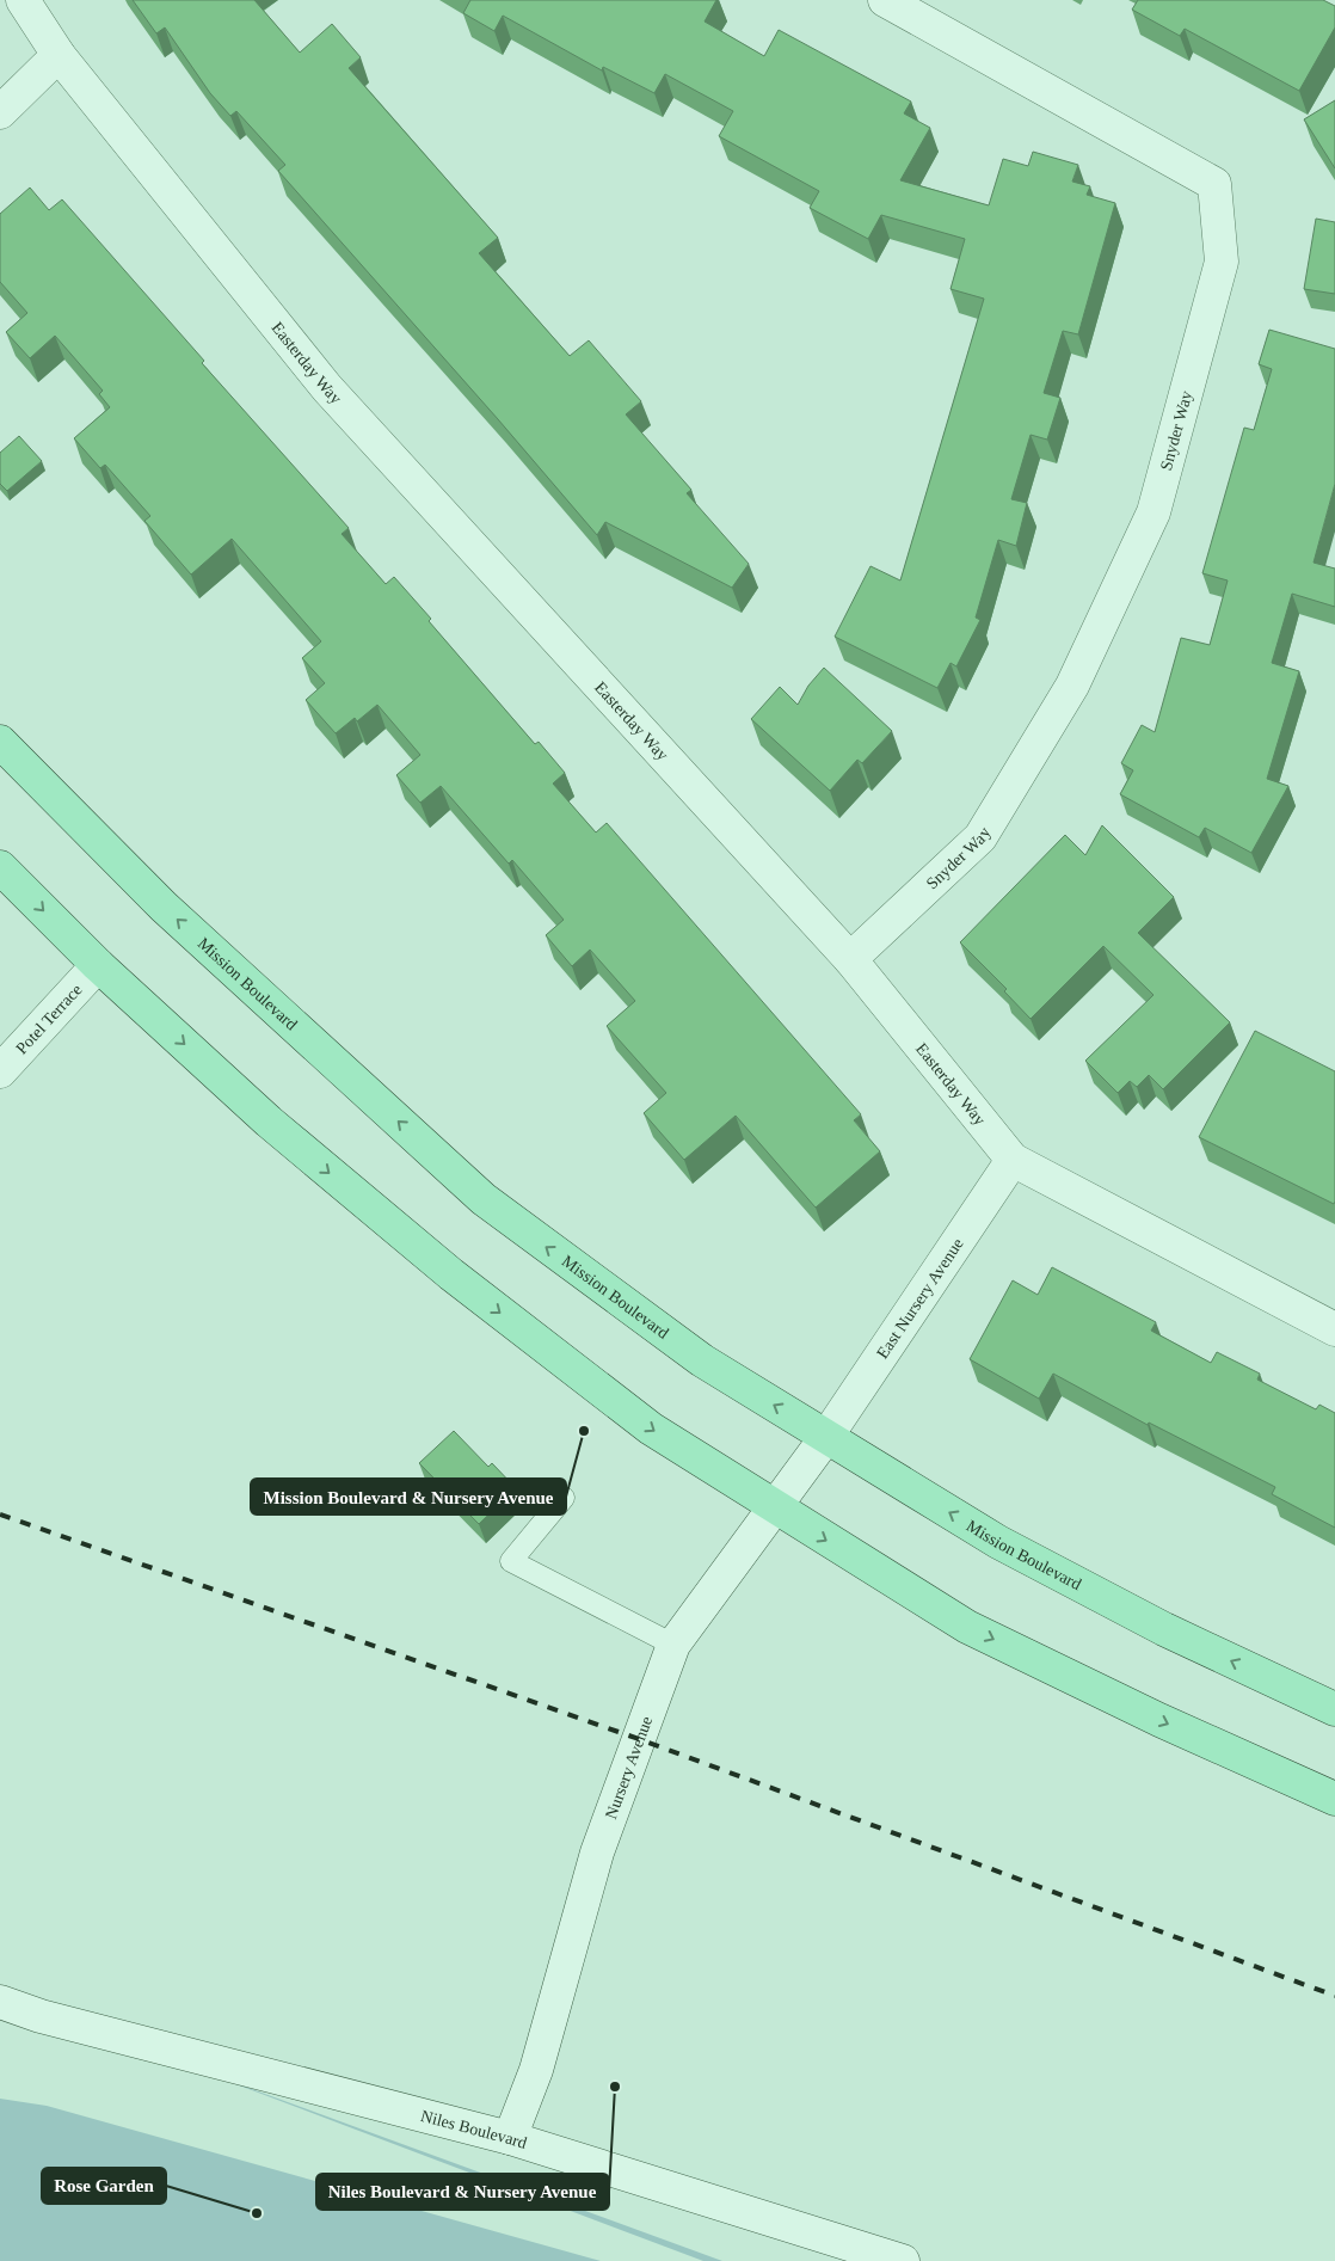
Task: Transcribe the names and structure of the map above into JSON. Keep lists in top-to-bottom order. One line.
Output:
{"streets":{"main road":["Mission Boulevard"],"street":["Easterday Way","Snyder Way","Potel Terrace","East Nursery Avenue","Nursery Avenue","Niles Boulevard"]},"crossings":[["Easterday Way","Snyder Way"],["Easterday Way","East Nursery Avenue"],["Mission Boulevard","East Nursery Avenue"],["Mission Boulevard","Nursery Avenue"],["East Nursery Avenue","Nursery Avenue"],["Nursery Avenue","Niles Boulevard"]],"places":["Mission Boulevard & Nursery Avenue","Niles Boulevard & Nursery Avenue","Rose Garden"]}
